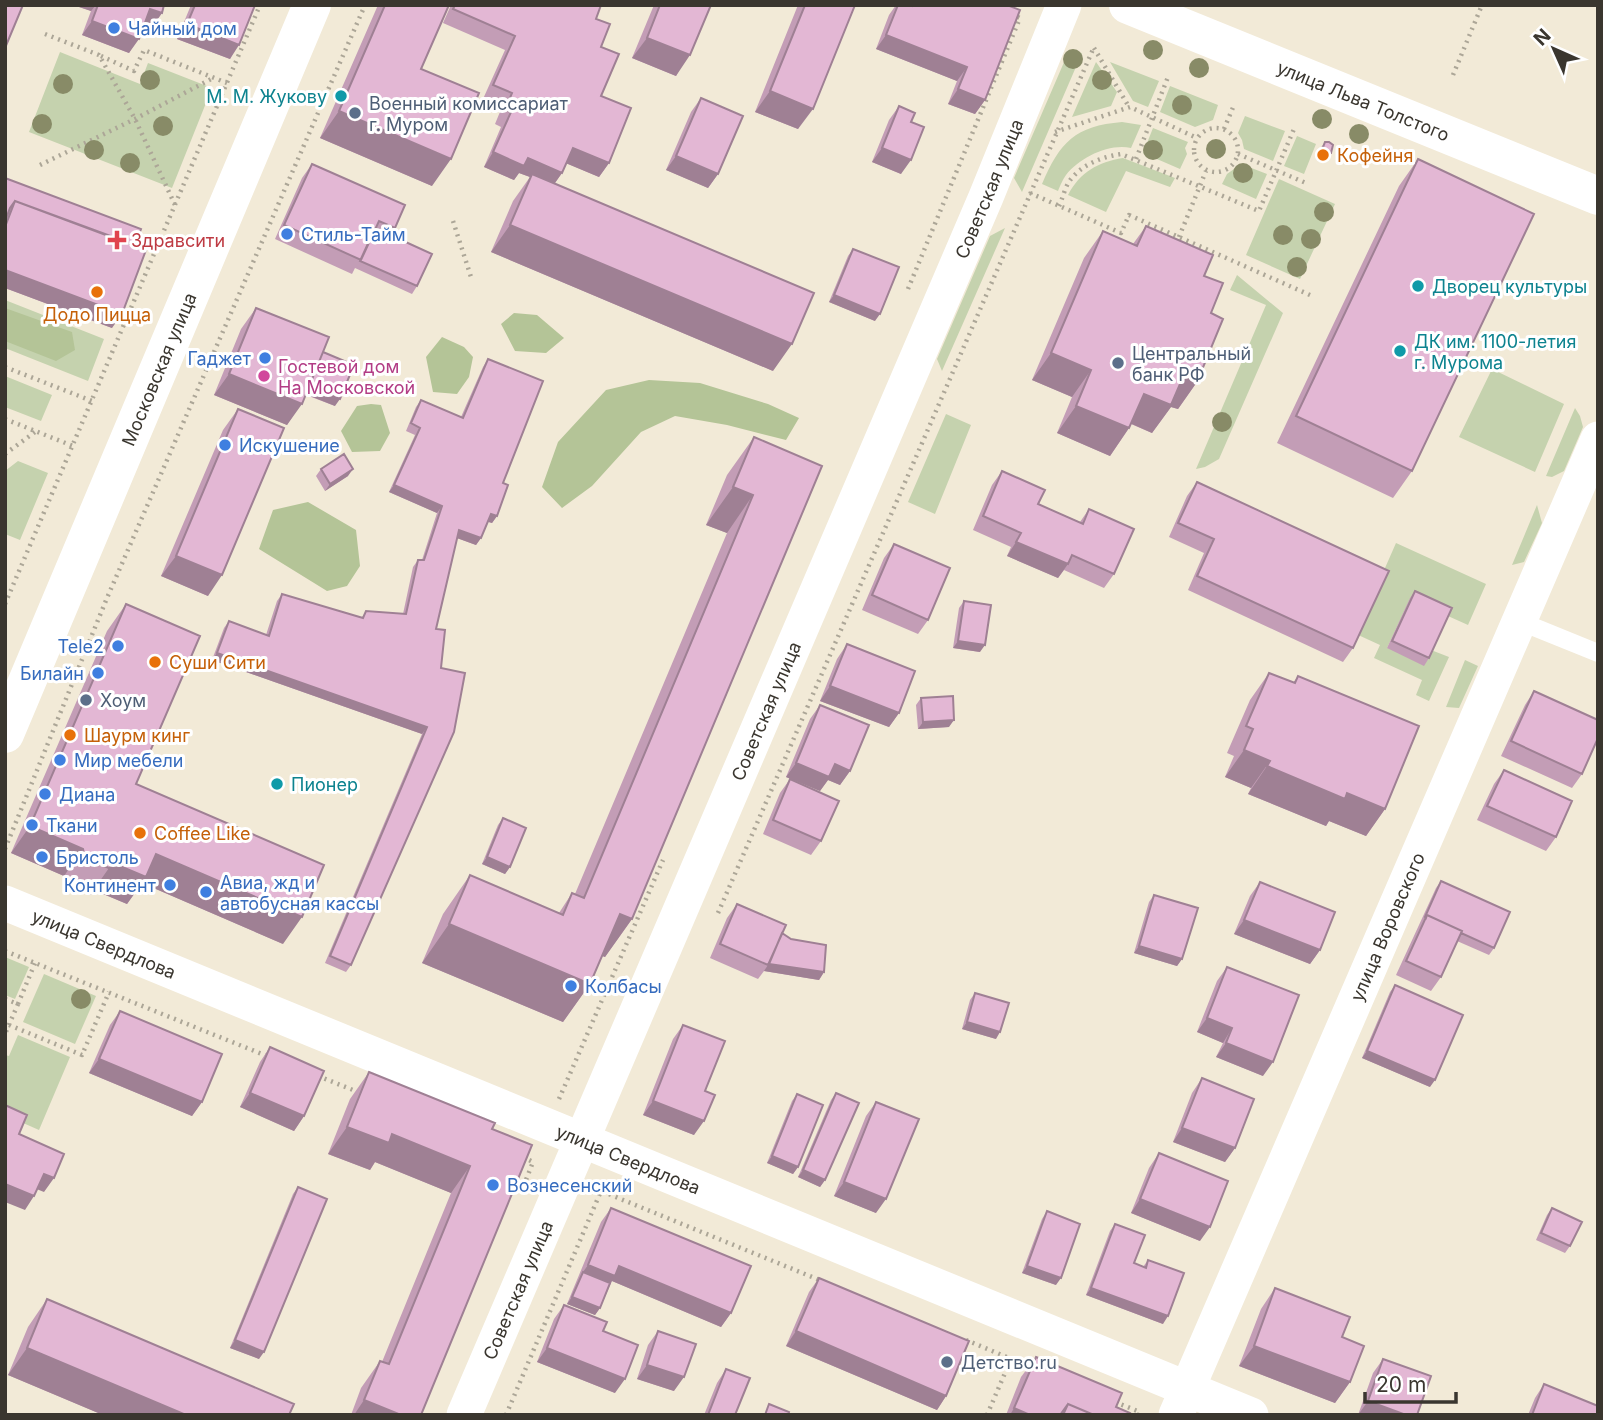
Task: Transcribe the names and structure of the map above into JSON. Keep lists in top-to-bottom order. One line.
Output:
{"streets":{"street":["улица Льва Толстого","Советская улица","Московская улица","улица Воровского","улица Свердлова"]},"crossings":[["Советская улица","улица Свердлова"],["улица Воровского","улица Свердлова"]],"places":{"other":["Чайный дом","М. М. Жукову","Военный комиссариат г. Муром","Кофейня","Стиль-Тайм","Дворец культуры","Додо Пицца","ДК им. 1100-летия г. Мурома","Гаджет","Центральный банк РФ","Гостевой дом На Московской","Искушение","Tele2","Суши Сити","Билайн","Хоум","Шаурм кинг","Мир мебели","Пионер","Диана","Ткани","Coffee Like","Бристоль","Континент","Авиа, жд и автобусная кассы","Колбасы","Вознесенский","Детство.ru"],"health":["Здравсити"]},"scale_bar":"20 m","north":"top left"}
